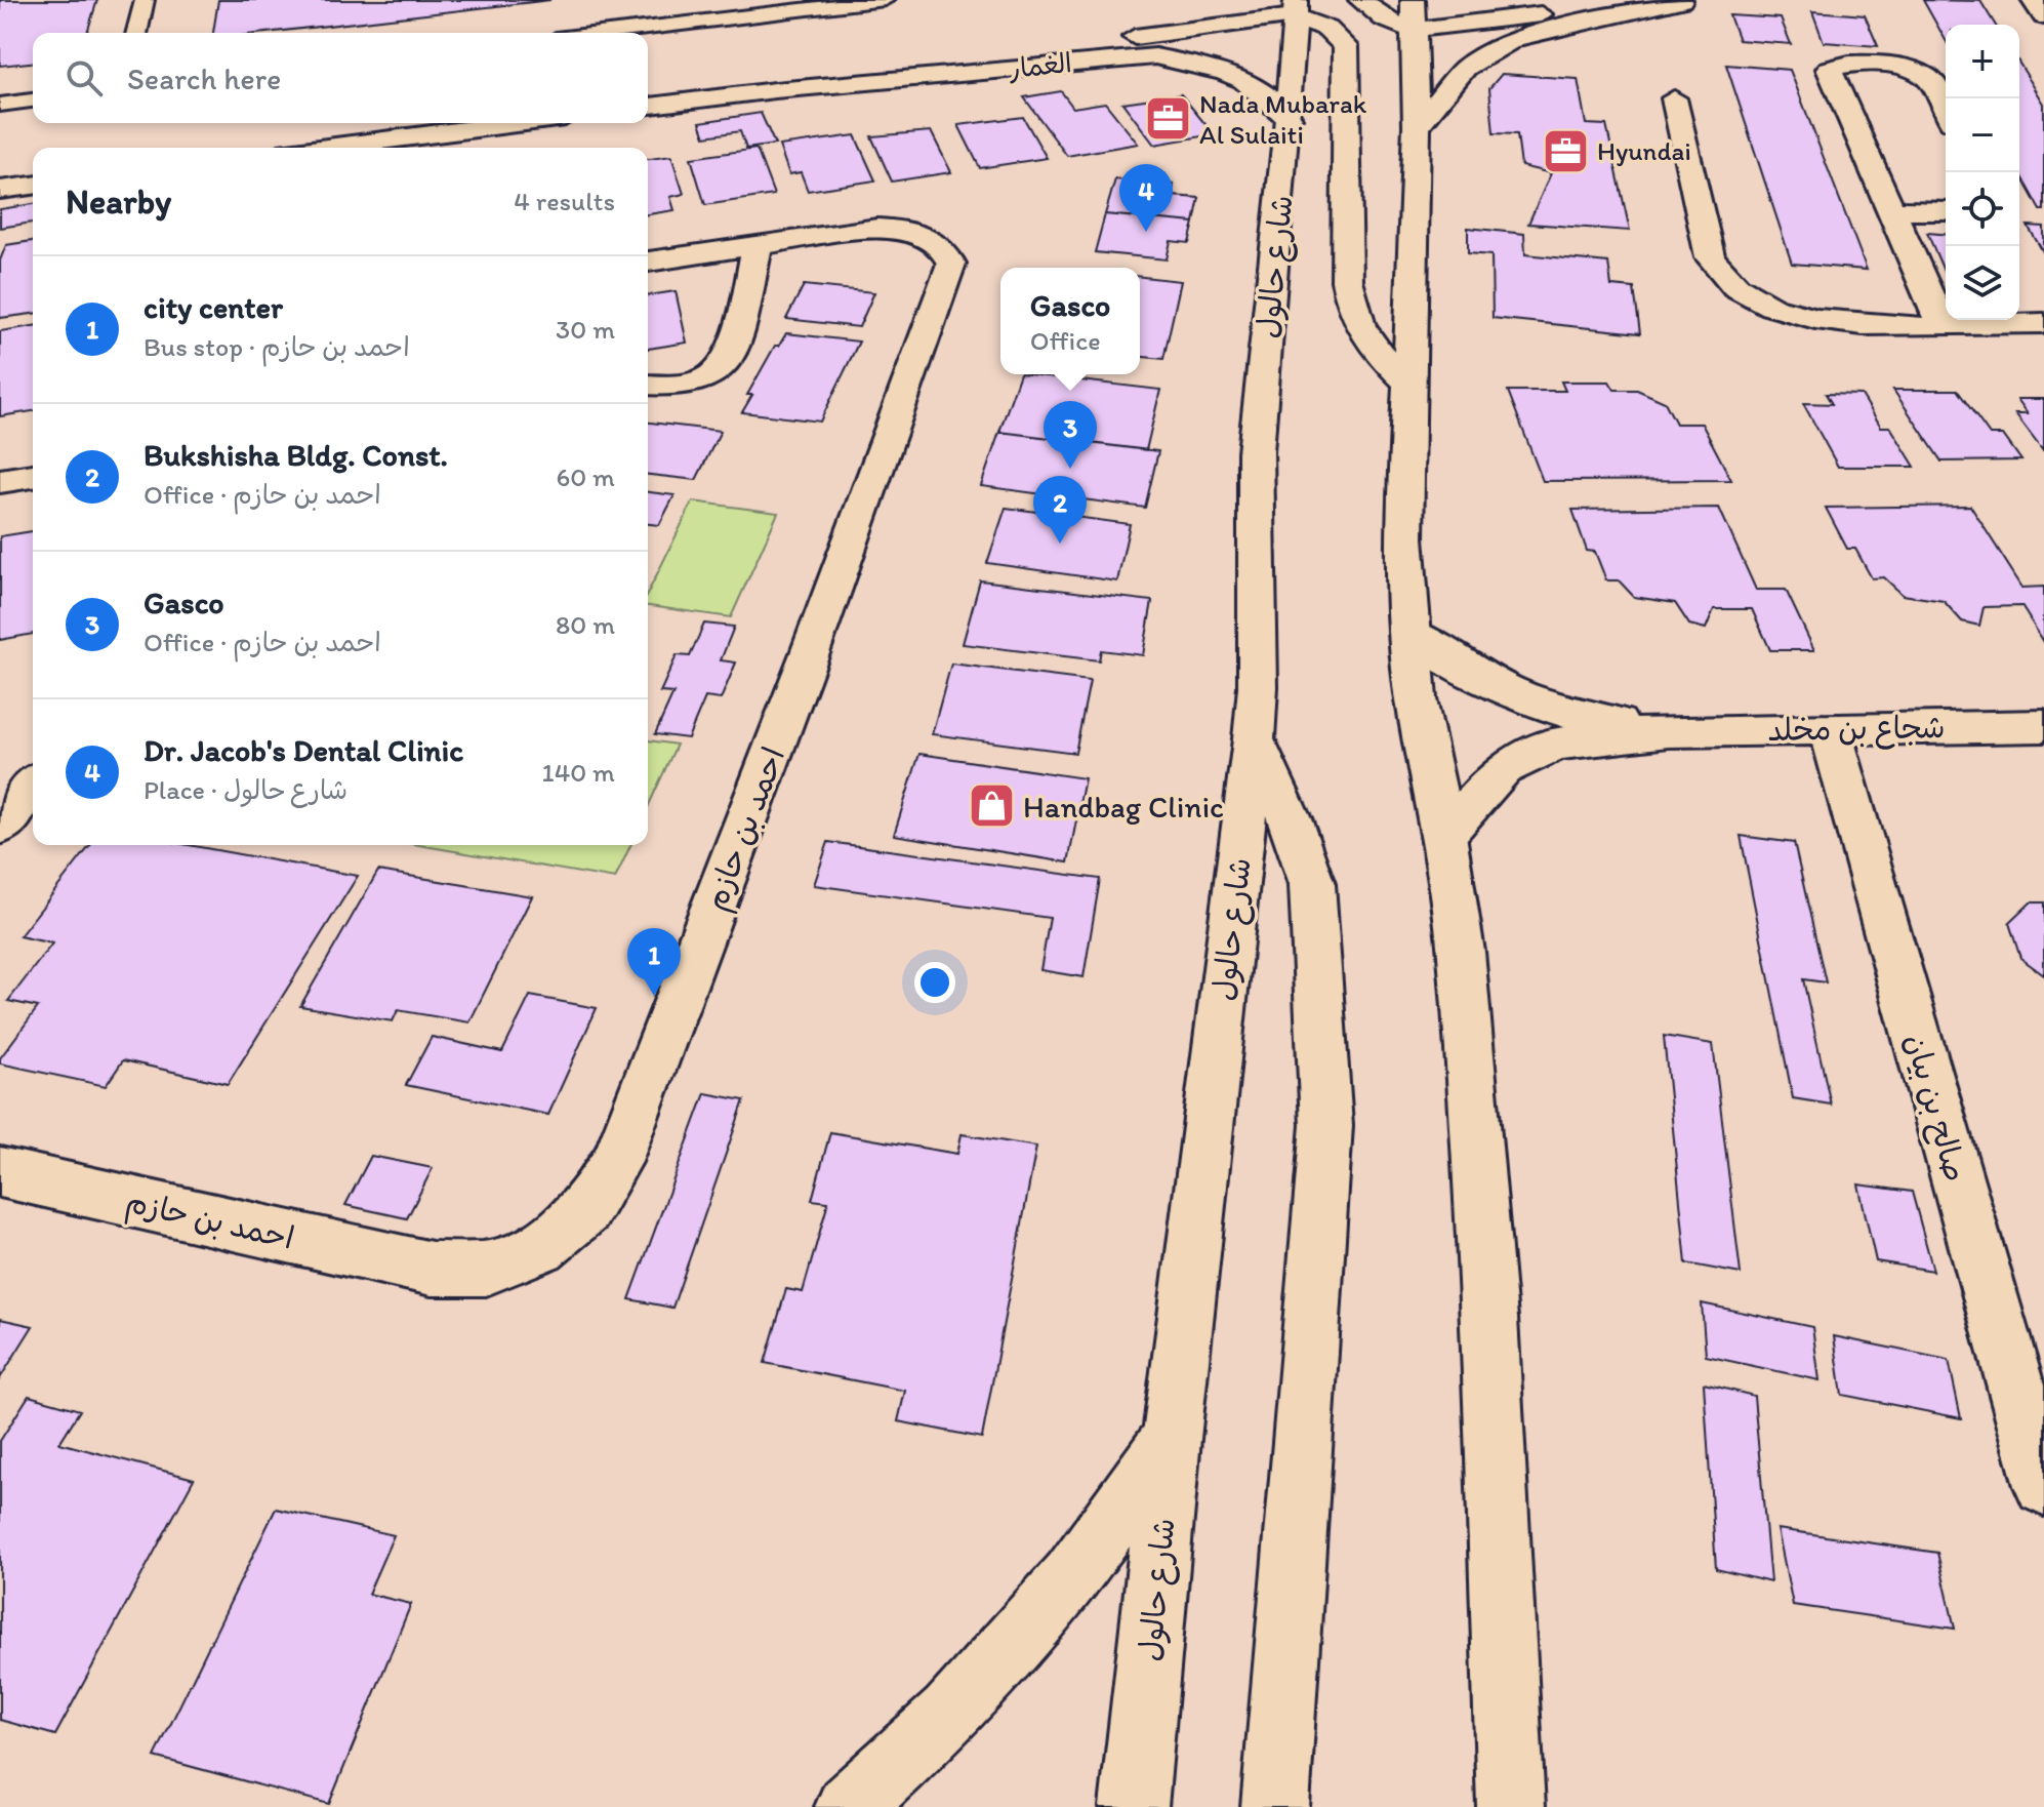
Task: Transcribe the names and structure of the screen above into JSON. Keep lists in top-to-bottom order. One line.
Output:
{"streets":{"street":["الغمار","شارع حالول","شجاع بن مخلد","احمد بن حازم","صالح بن بيان"]},"crossings":[["الغمار","شارع حالول"],["شجاع بن مخلد","صالح بن بيان"]],"places":{"office":["Nada Mubarak Al Sulaiti","Hyundai"],"shop":["Handbag Clinic"]},"page":{"map_buttons":["+","−"],"search":"Search here","heading":["Nearby","4 results"],"pins":["4","3","2","1"],"list":[{"mark":"1","name":"city center","note":"Bus stop · احمد بن حازم","value":"30 m"},{"mark":"2","name":"Bukshisha Bldg. Const.","note":"Office · احمد بن حازم","value":"60 m"},{"mark":"3","name":"Gasco","note":"Office · احمد بن حازم","value":"80 m"},{"mark":"4","name":"Dr. Jacob's Dental Clinic","note":"Place · شارع حالول","value":"140 m"}],"popup":["Gasco","Office"]}}
